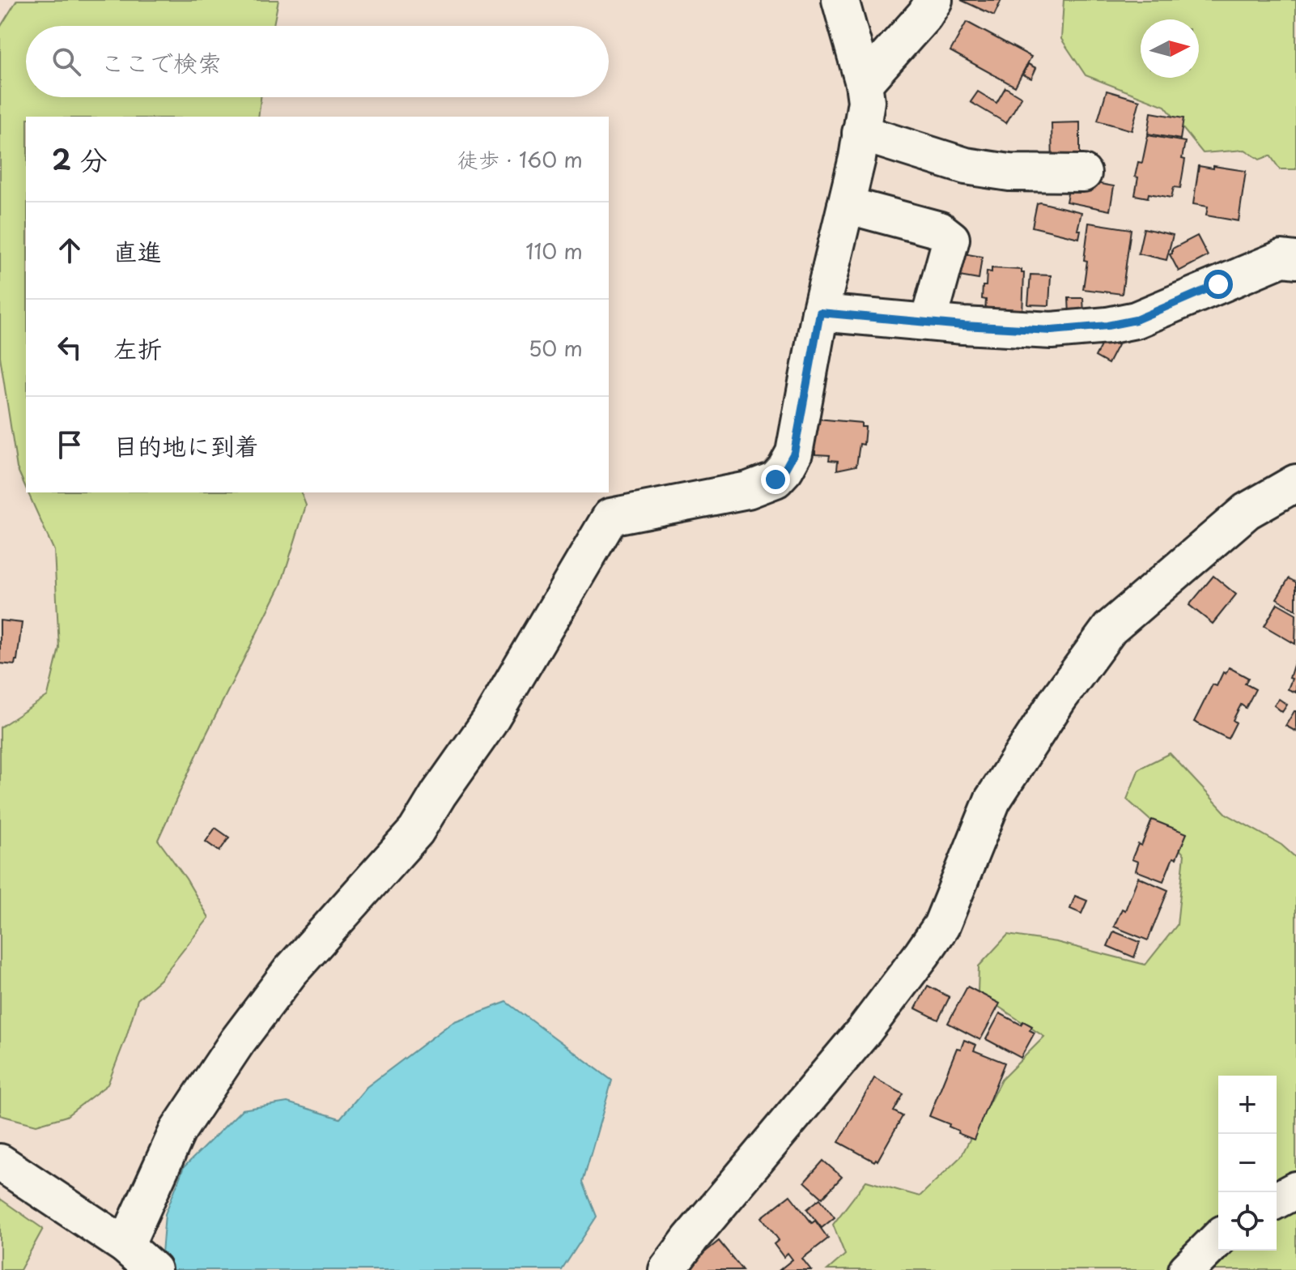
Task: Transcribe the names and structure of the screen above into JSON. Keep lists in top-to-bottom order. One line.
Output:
{"north":"right","page":{"search":"ここで検索","heading":["2 分","徒歩 · 160 m"],"list":[["直進","110 m"],["左折","50 m"],"目的地に到着"],"map_buttons":["+","−"]}}
